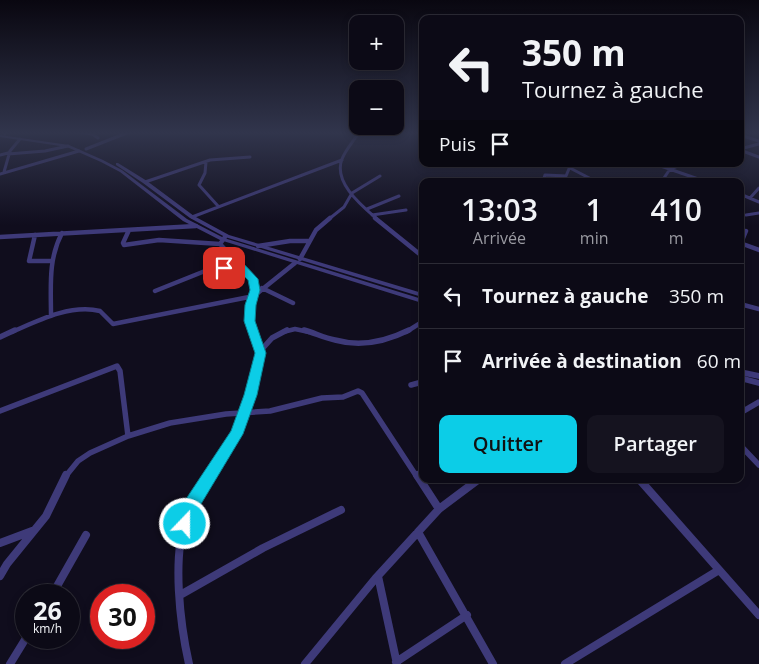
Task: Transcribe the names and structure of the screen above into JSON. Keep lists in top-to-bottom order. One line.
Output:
{"page":{"map_buttons":["+","−"],"turn":["350 m","Tournez à gauche"],"then":"Puis","eta":["13:03","Arrivée","1","min","410","m"],"list":[{"name":"Tournez à gauche","value":"350 m"},{"name":"Arrivée à destination","value":"60 m"}],"buttons":["Quitter","Partager"],"speed":"26 km/h","limit":"30"}}
